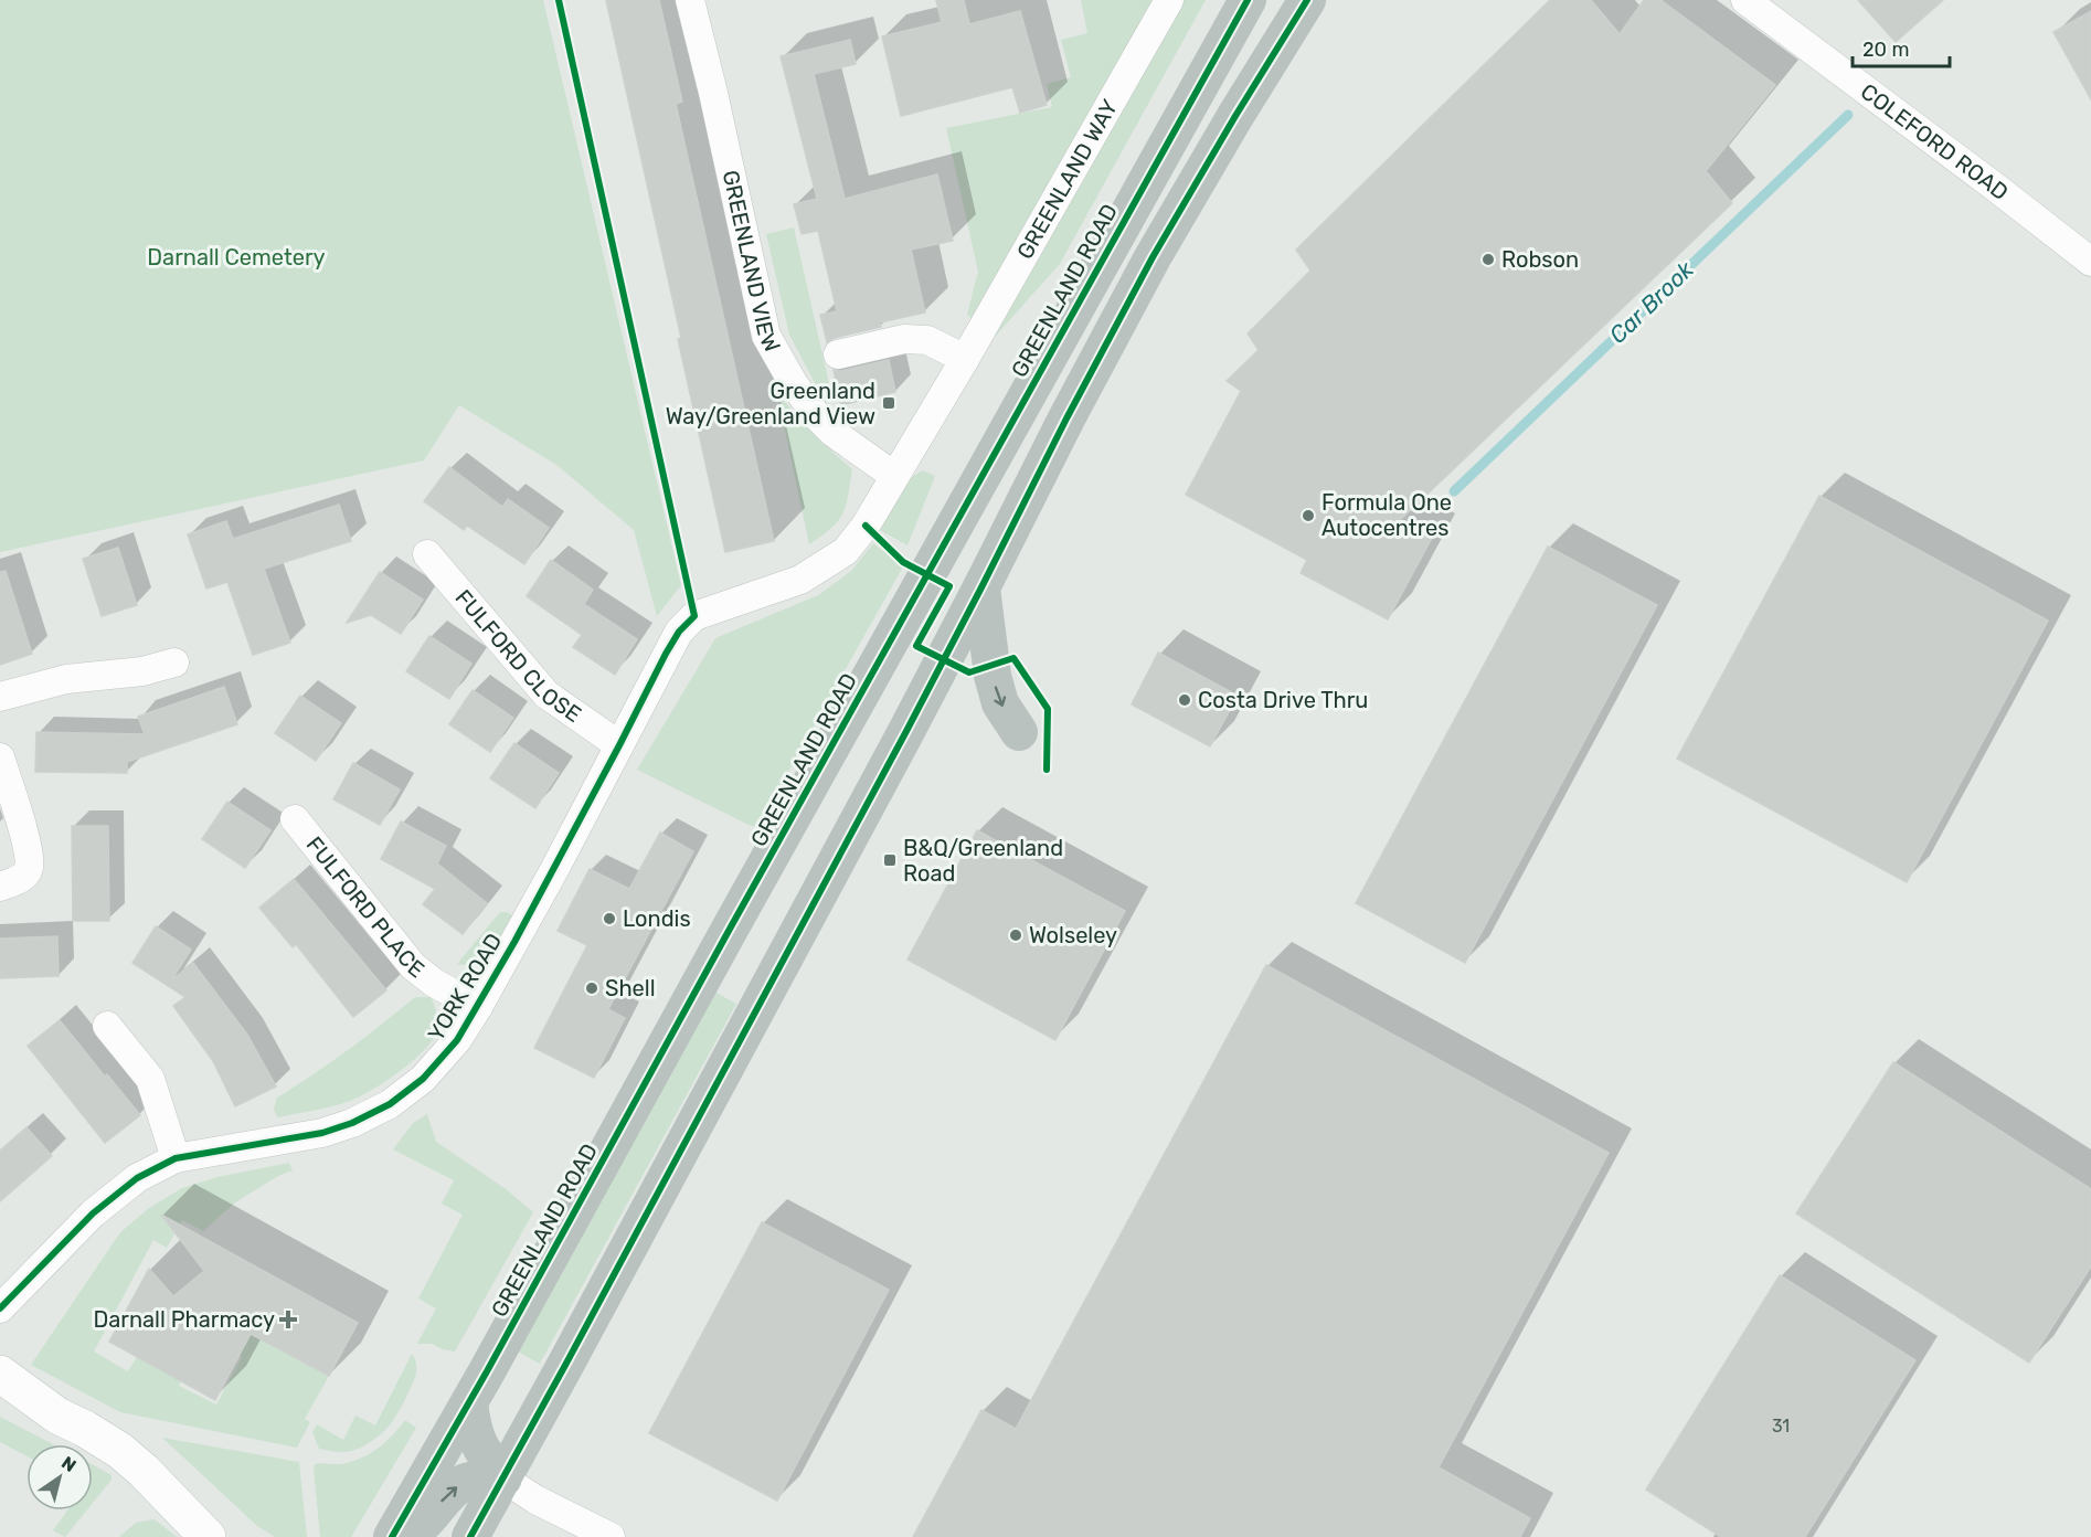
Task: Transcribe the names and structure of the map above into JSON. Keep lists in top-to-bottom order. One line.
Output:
{"streets":{"highway":["GREENLAND ROAD"],"street":["COLEFORD ROAD","GREENLAND WAY","GREENLAND VIEW","FULFORD CLOSE","FULFORD PLACE","YORK ROAD"]},"crossings":[["GREENLAND WAY","GREENLAND VIEW"],["GREENLAND WAY","YORK ROAD"],["FULFORD CLOSE","YORK ROAD"],["FULFORD PLACE","YORK ROAD"]],"water":["Car Brook"],"parks":["Darnall Cemetery"],"places":{"other":["Robson","Formula One Autocentres","Costa Drive Thru","Londis","Wolseley","Shell"],"transit":["Greenland Way/Greenland View","B&Q/Greenland Road"],"health":["Darnall Pharmacy"]},"house_numbers":["31"],"scale_bar":"20 m","north":"top right"}
